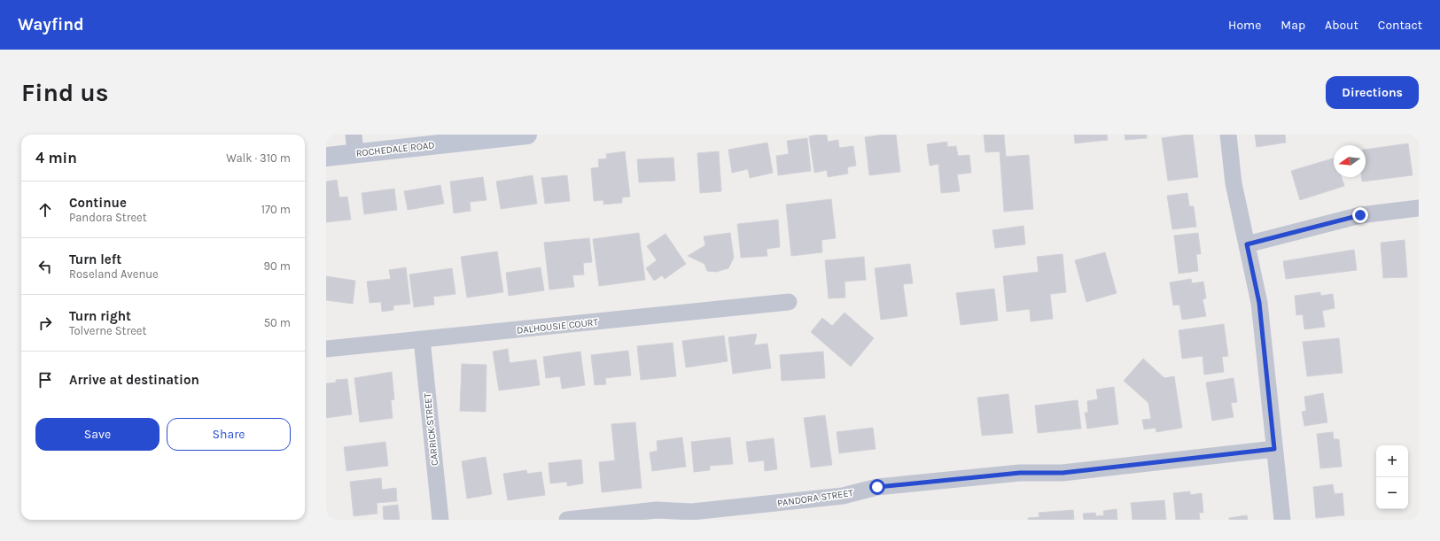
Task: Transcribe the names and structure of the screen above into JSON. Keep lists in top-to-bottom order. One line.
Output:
{"streets":{"main road":["ROCHEDALE ROAD"],"street":["DALHOUSIE COURT","CARRICK STREET","PANDORA STREET"]},"crossings":[["DALHOUSIE COURT","CARRICK STREET"]],"north":"left","page":{"header":"Wayfind","nav":["Home","Map","About","Contact"],"buttons":["Directions",["Save","Share"]],"title":"Find us","heading":["4 min","Walk · 310 m"],"list":[["Continue","Pandora Street","170 m"],["Turn left","Roseland Avenue","90 m"],["Turn right","Tolverne Street","50 m"],"Arrive at destination"],"map_buttons":["+","−"]}}
